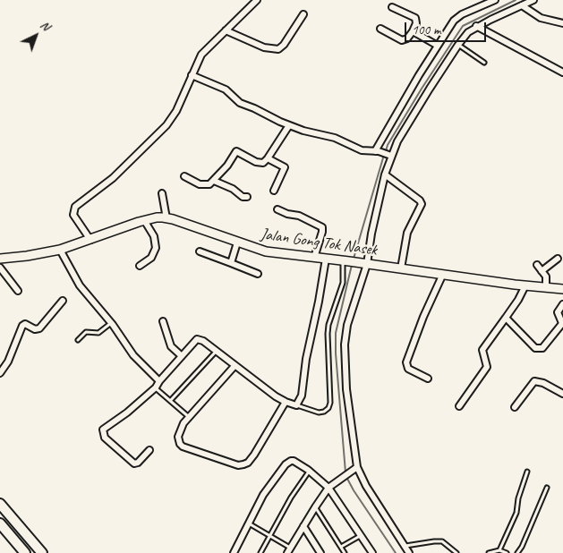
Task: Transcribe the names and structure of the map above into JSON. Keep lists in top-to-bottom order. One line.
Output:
{"streets":{"main road":["Jalan Gong Tok Nasek"]},"scale_bar":"100 m","north":"top right"}
